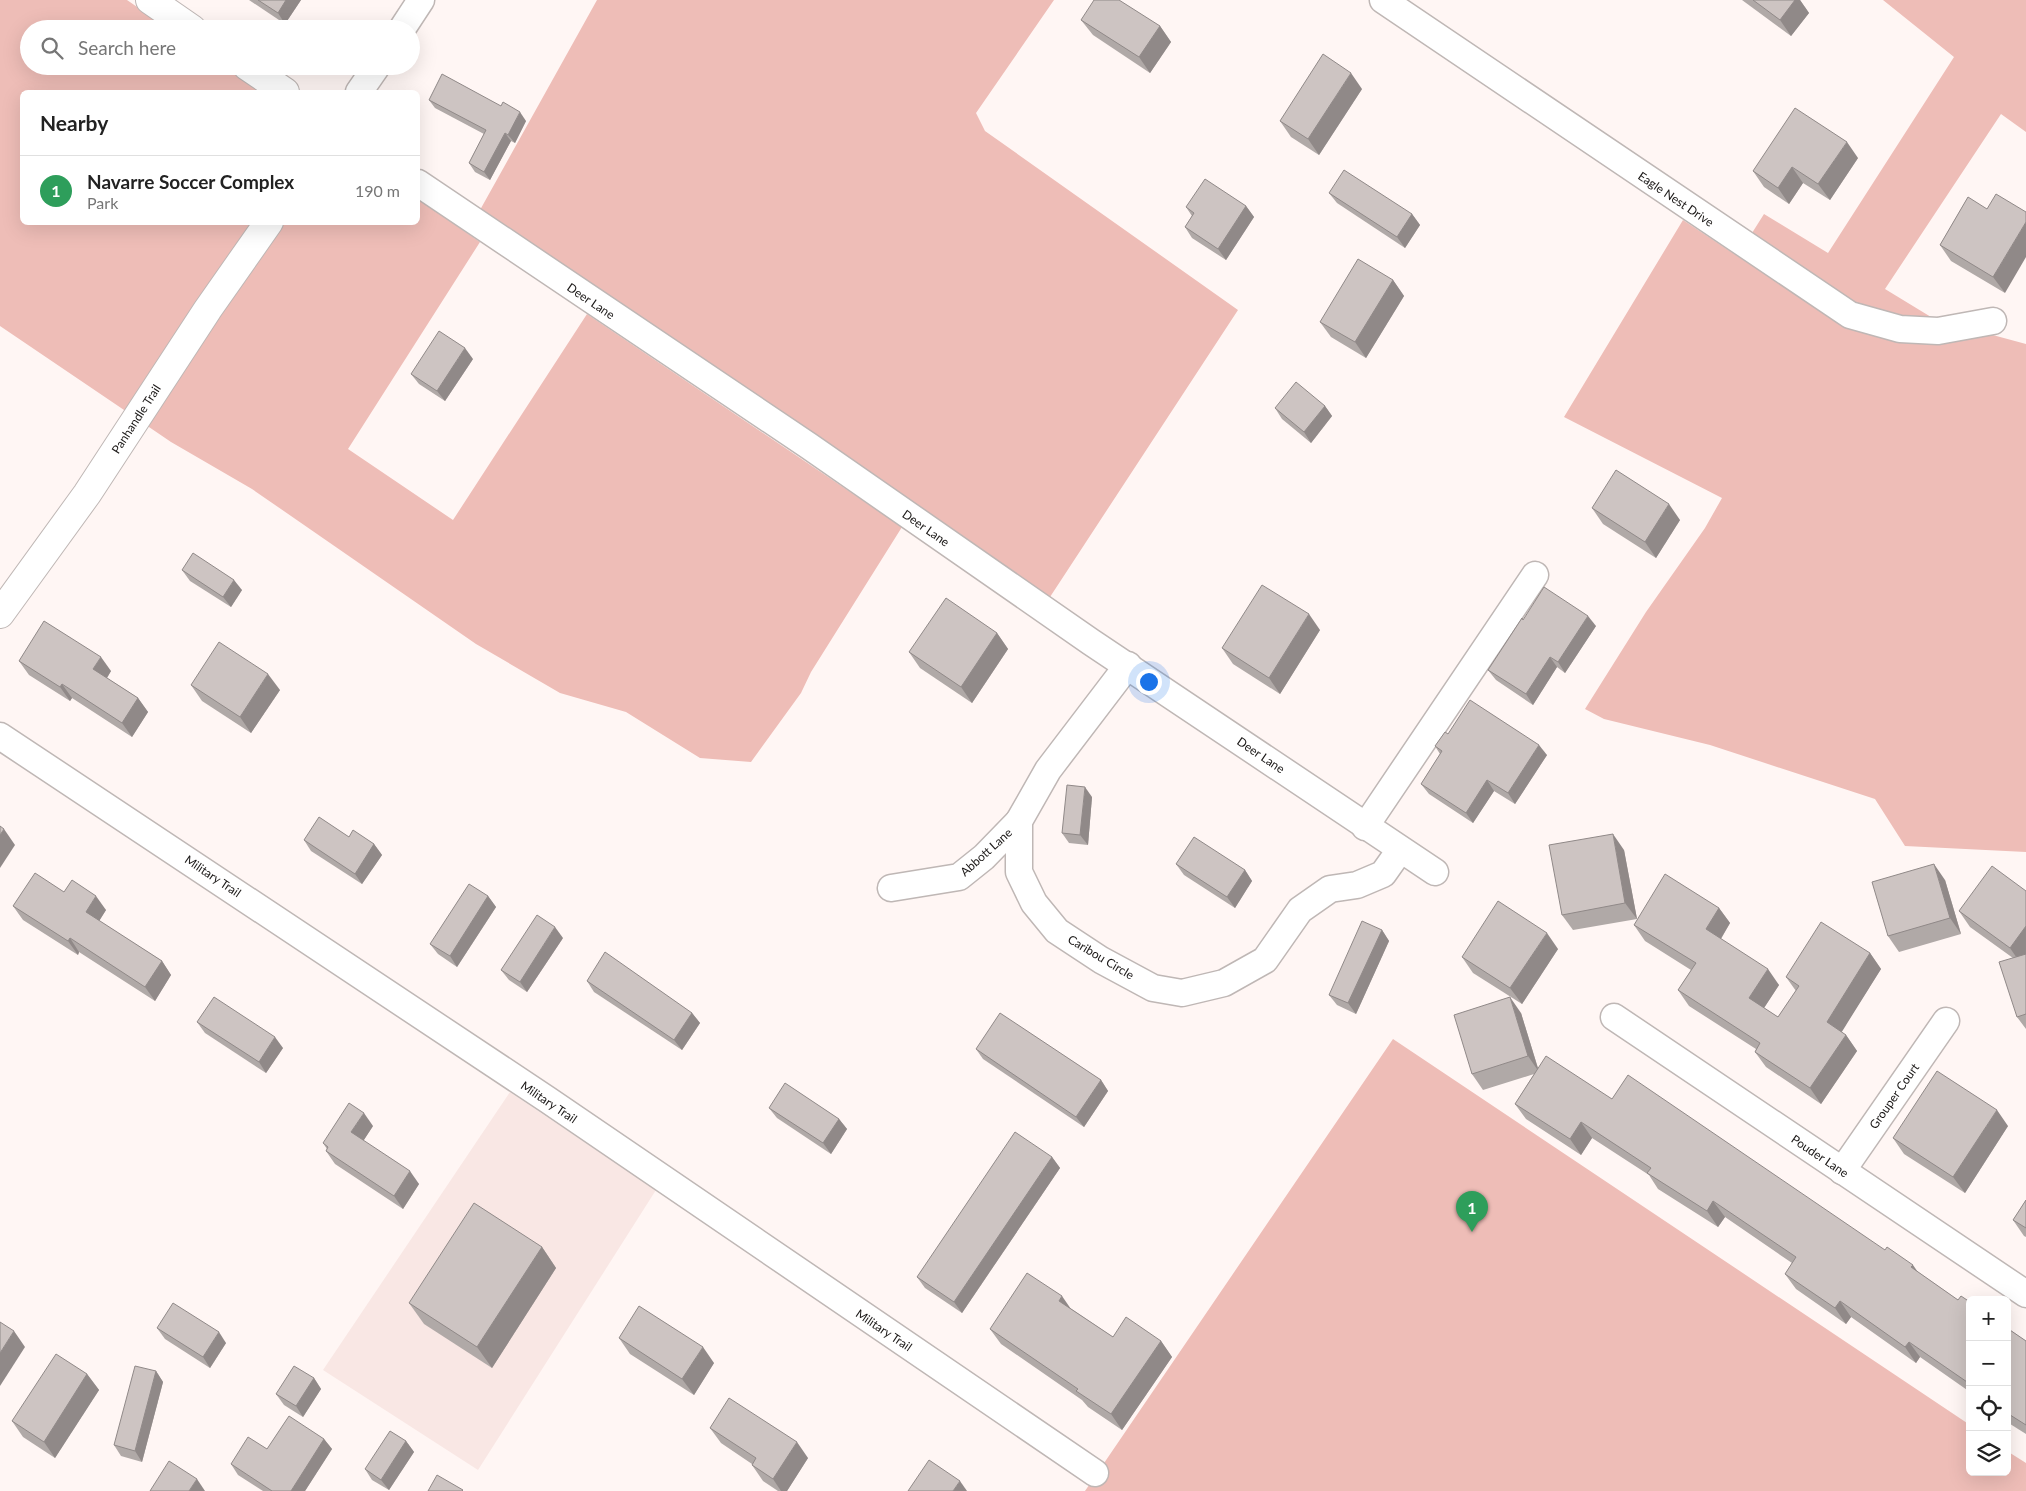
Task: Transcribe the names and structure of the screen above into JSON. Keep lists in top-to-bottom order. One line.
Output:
{"streets":{"street":["Eagle Nest Drive","Deer Lane","Panhandle Trail","Abbott Lane","Military Trail","Caribou Circle","Grouper Court","Pouder Lane"]},"crossings":[["Deer Lane","Caribou Circle"],["Abbott Lane","Caribou Circle"],["Grouper Court","Pouder Lane"]],"page":{"search":"Search here","heading":"Nearby","list":[{"mark":"1","name":"Navarre Soccer Complex","note":"Park","value":"190 m"}],"pins":"1","map_buttons":["+","−"]}}
